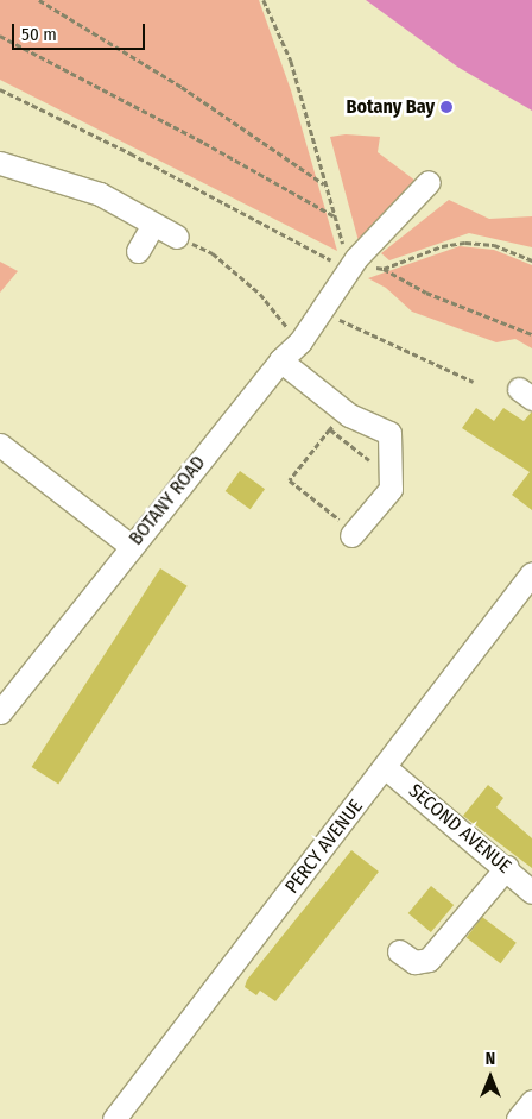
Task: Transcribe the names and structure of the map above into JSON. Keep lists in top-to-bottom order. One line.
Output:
{"streets":{"street":["BOTANY ROAD","SECOND AVENUE","PERCY AVENUE"]},"crossings":[["SECOND AVENUE","PERCY AVENUE"]],"places":["Botany Bay"],"scale_bar":"50 m","north":"top"}
